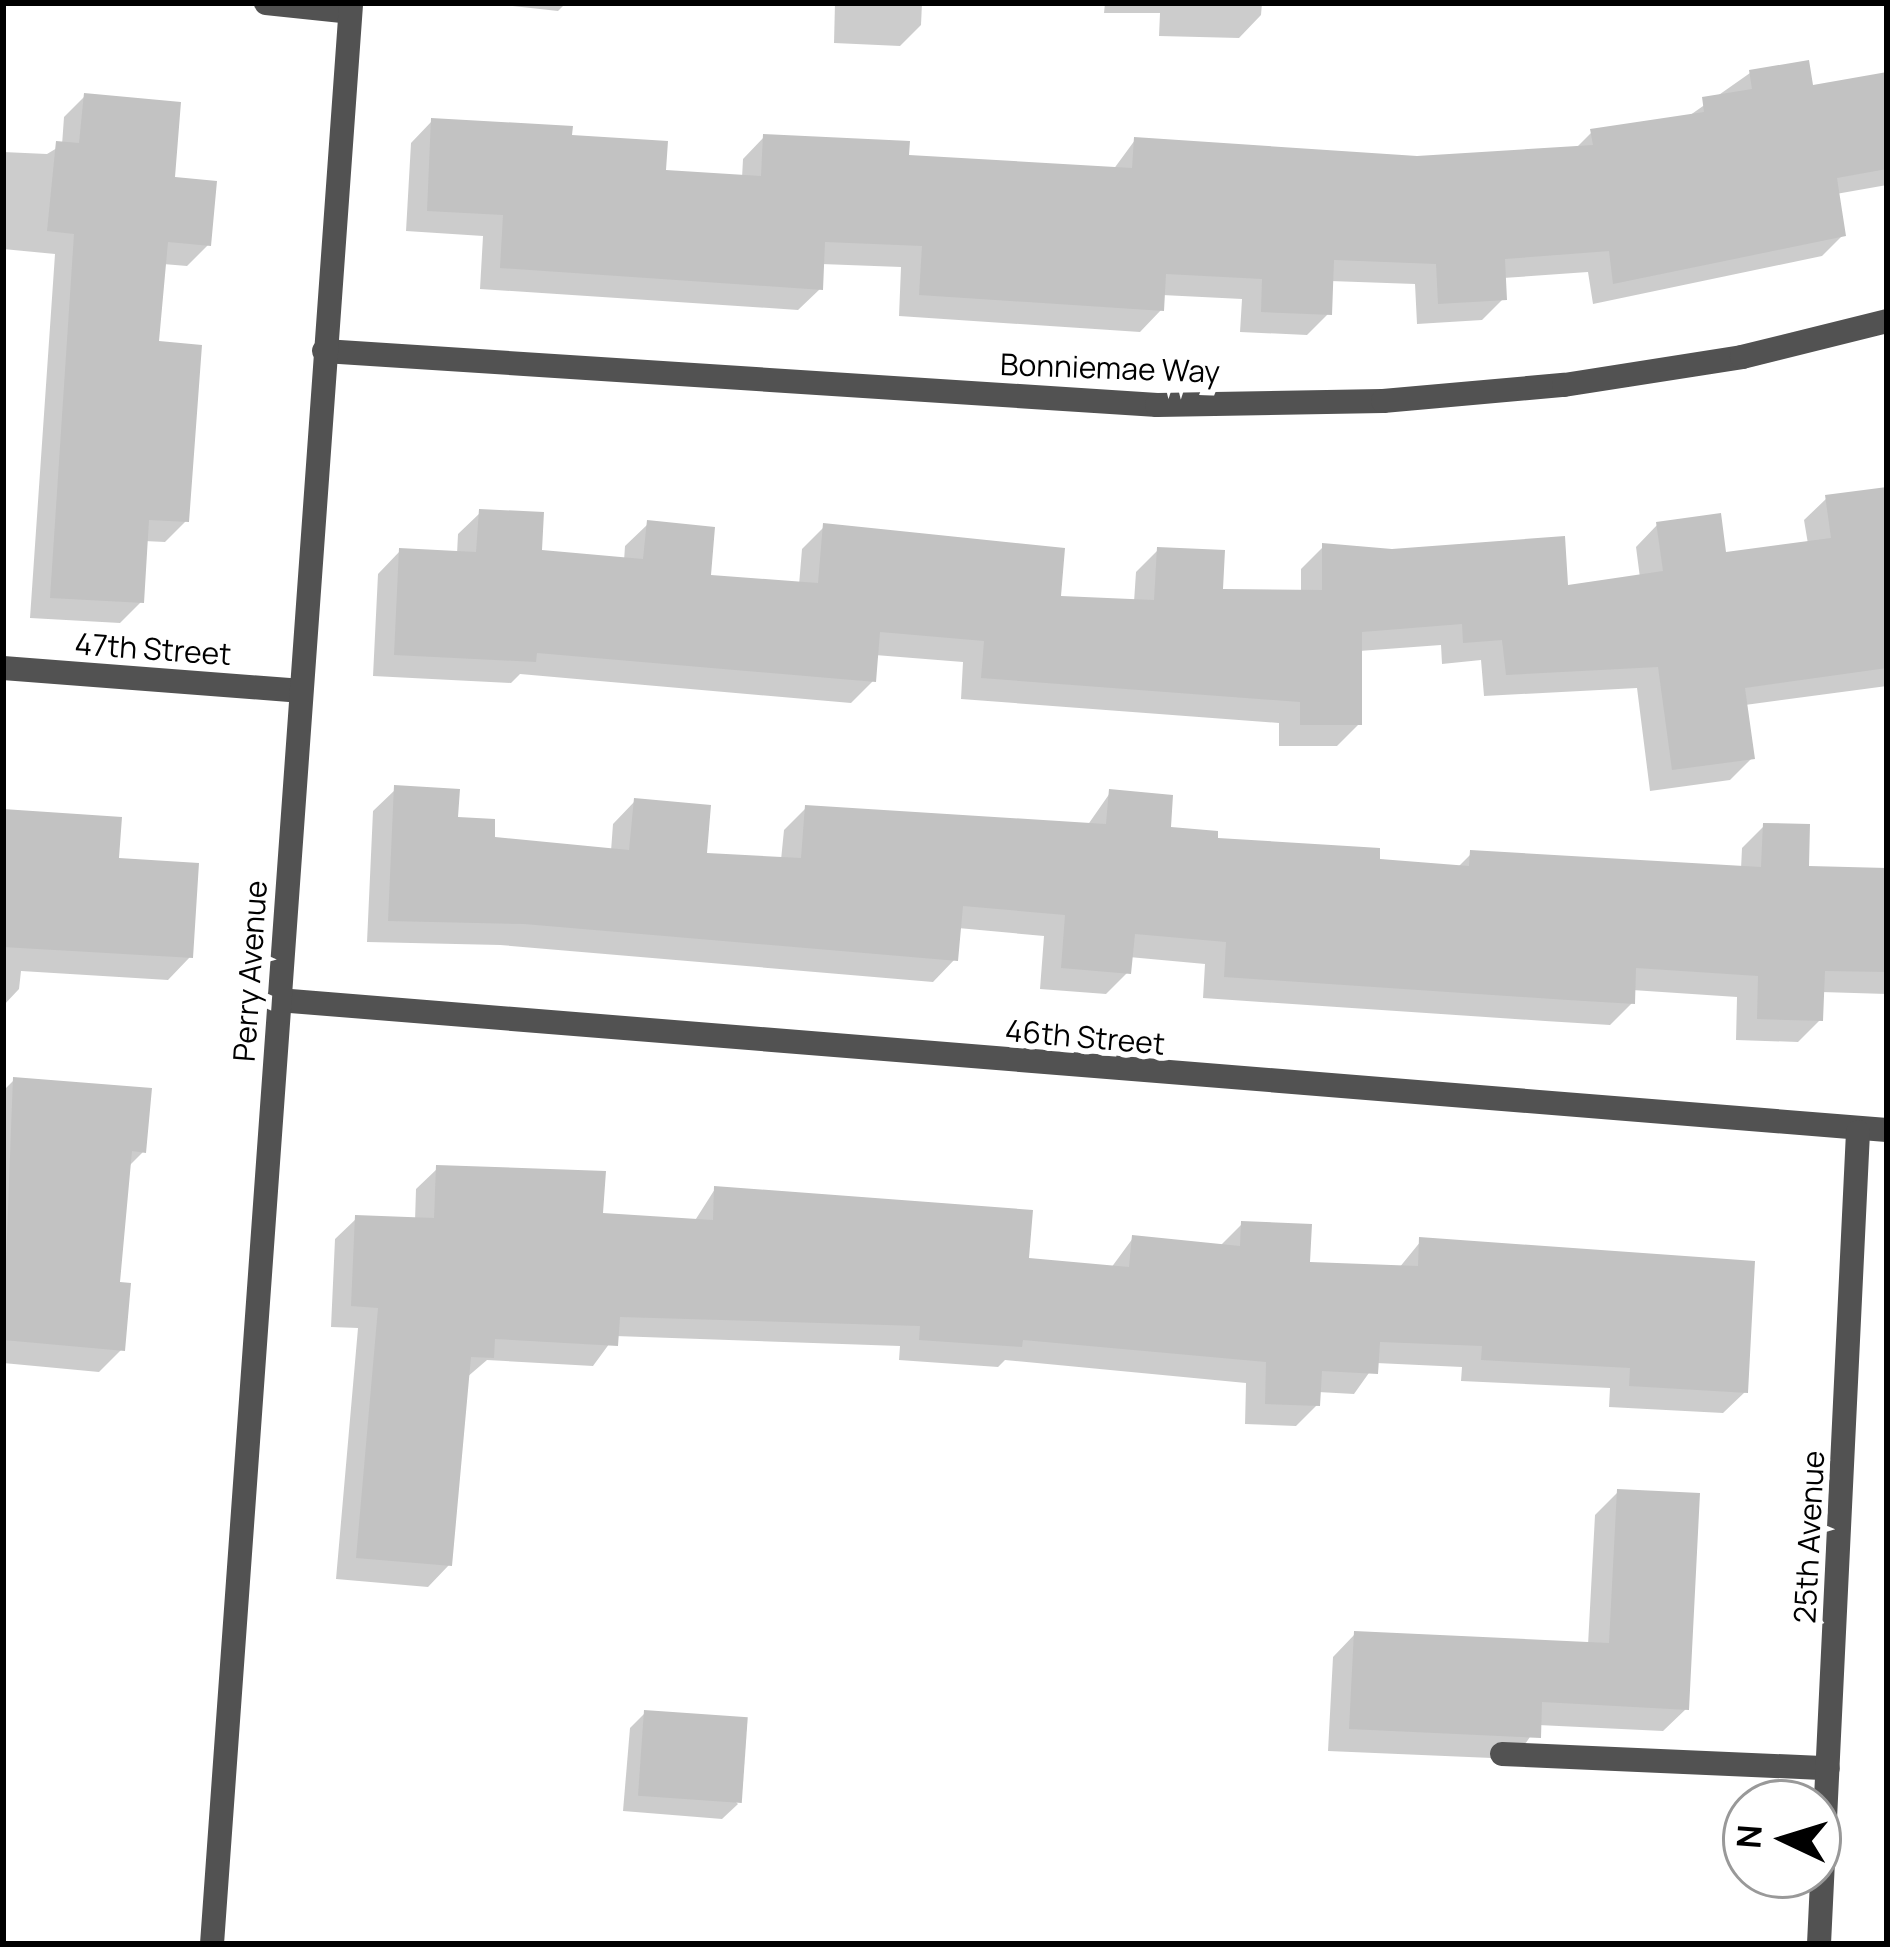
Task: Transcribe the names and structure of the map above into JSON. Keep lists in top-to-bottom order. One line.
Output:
{"streets":{"street":["Bonniemae Way","47th Street","Perry Avenue","46th Street","25th Avenue"]},"crossings":[["Bonniemae Way","Perry Avenue"],["47th Street","Perry Avenue"],["Perry Avenue","46th Street"],["46th Street","25th Avenue"]],"north":"left"}
